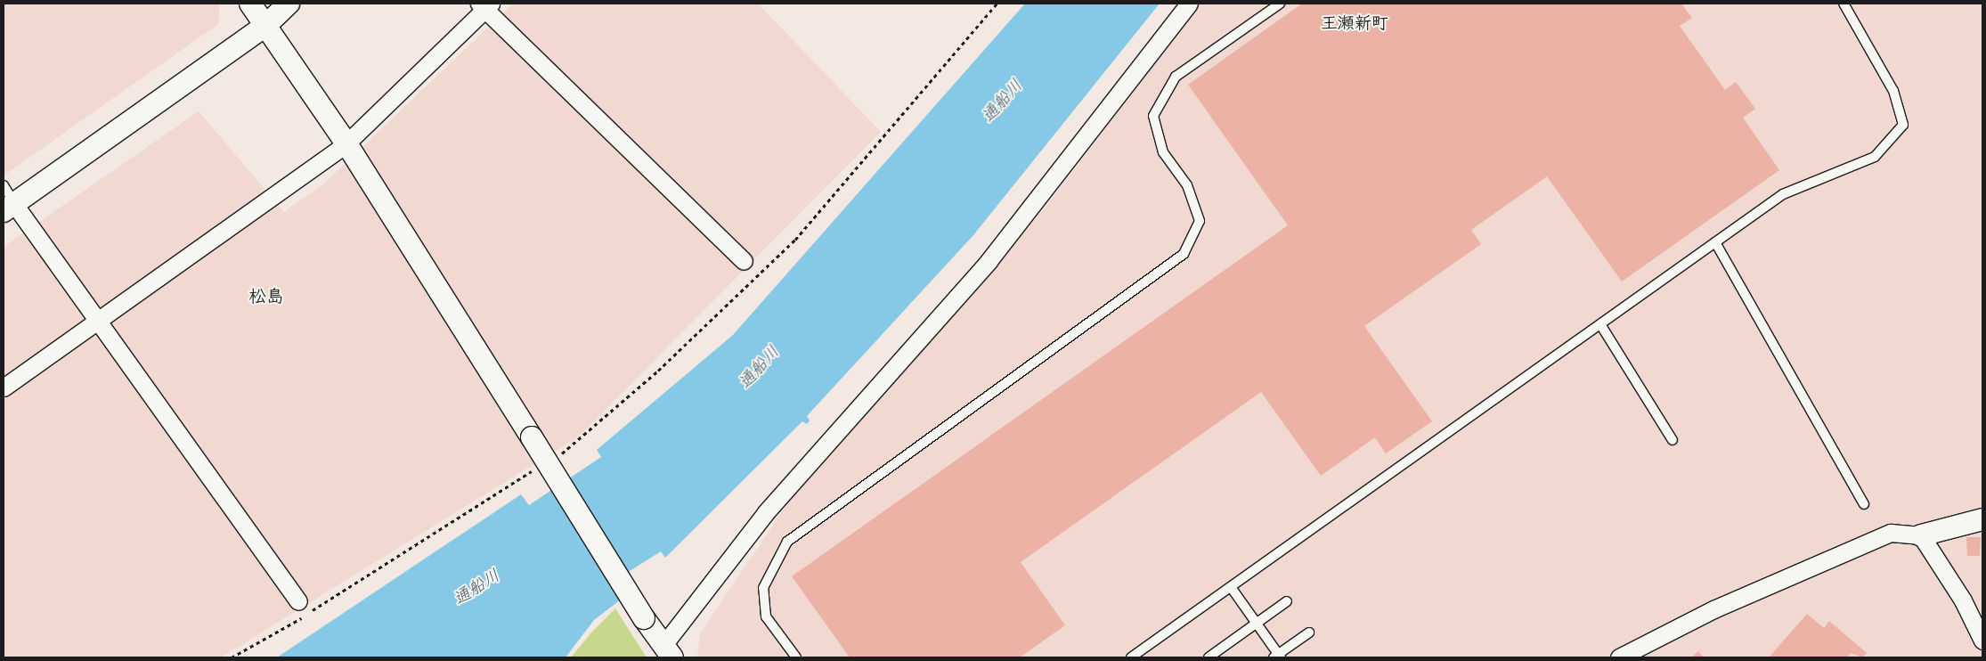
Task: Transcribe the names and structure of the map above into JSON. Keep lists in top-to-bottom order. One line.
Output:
{"districts":["王瀬新町","松島"],"water":["通船川"]}
